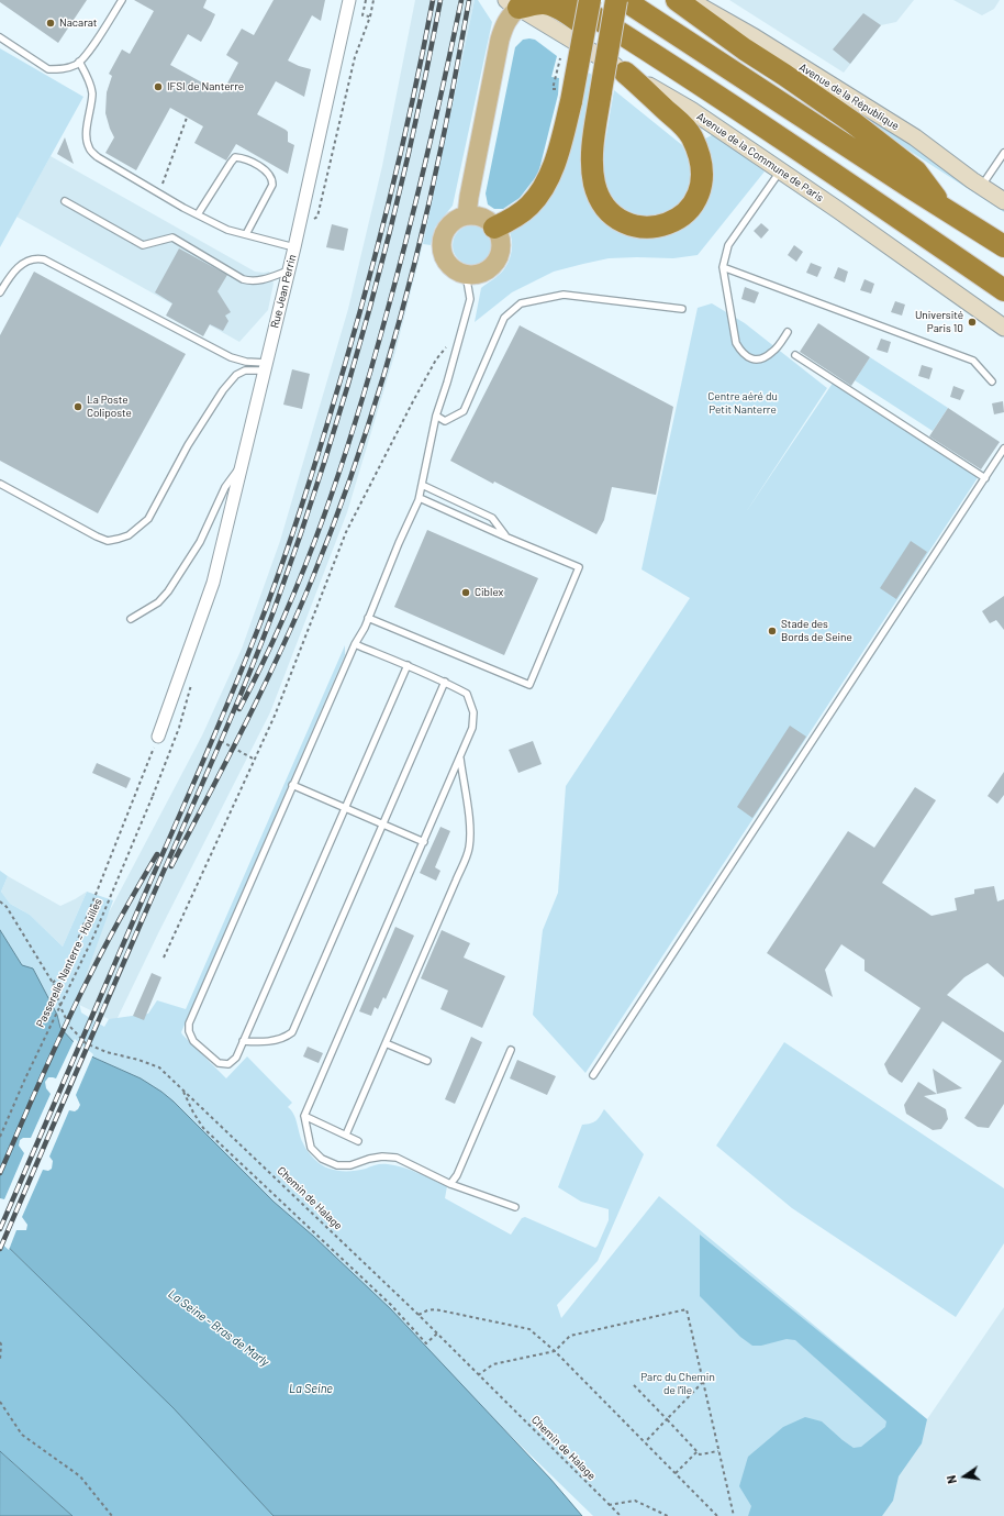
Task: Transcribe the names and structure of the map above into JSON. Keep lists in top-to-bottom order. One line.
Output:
{"streets":{"main road":["Avenue de la République","Avenue de la Commune de Paris"],"street":["Rue Jean Perrin"],"path":["Passerelle Nanterre - Houilles","Chemin de Halage"]},"water":["La Seine - Bras de Marly","La Seine"],"parks":["Centre aéré du Petit Nanterre","Parc du Chemin de l'île"],"places":["Nacarat","IFSI de Nanterre","Université Paris 10","La Poste Coliposte","Ciblex","Stade des Bords de Seine"],"north":"left"}
